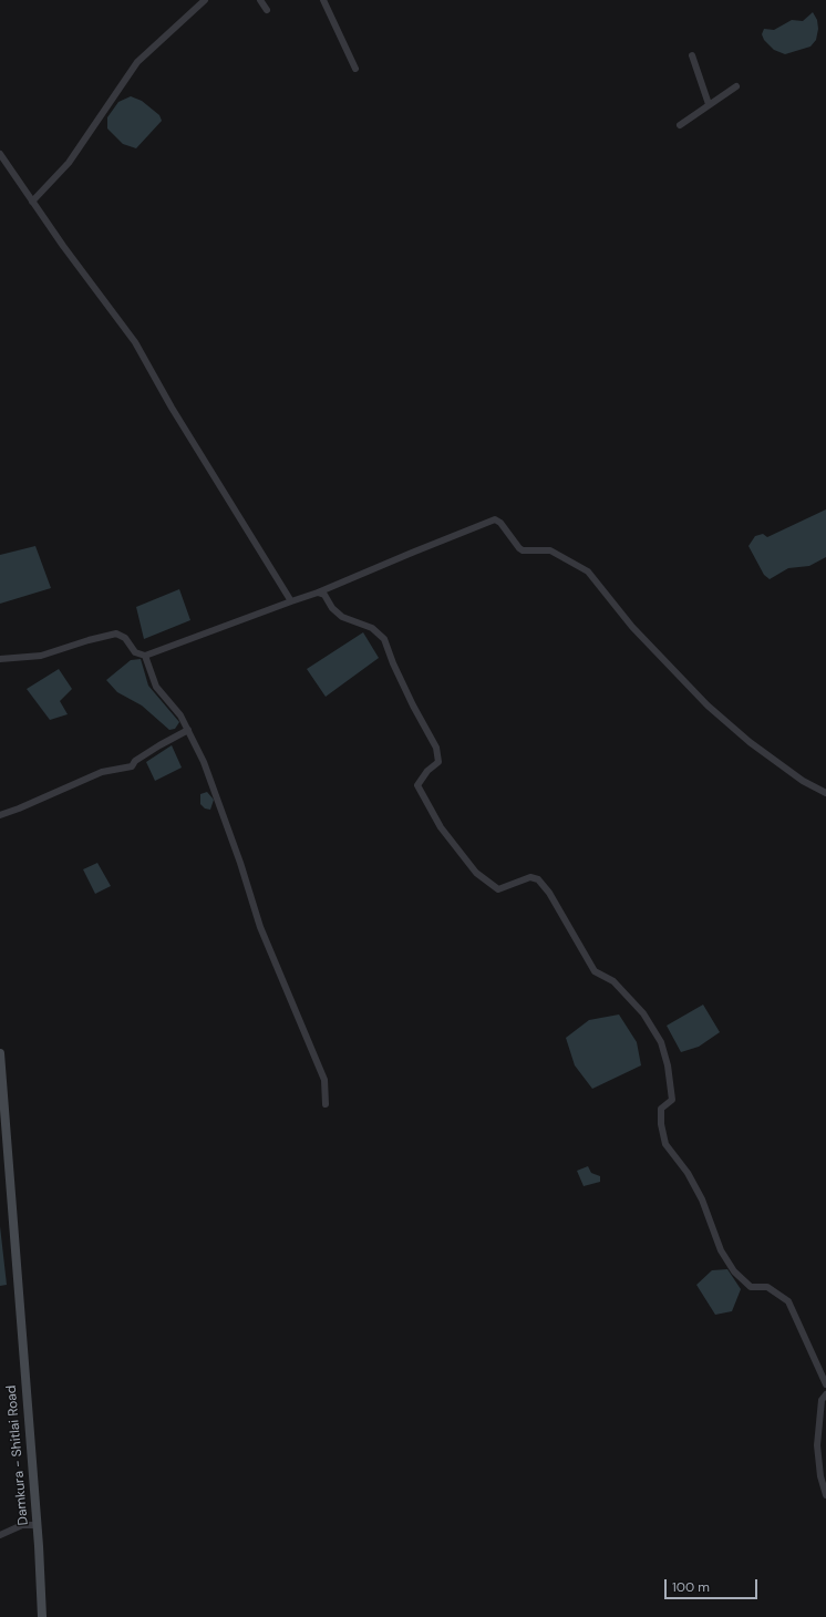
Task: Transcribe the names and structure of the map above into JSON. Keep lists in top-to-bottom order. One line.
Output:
{"streets":{"street":["Damkura - Shitlai Road"]},"scale_bar":"100 m"}
